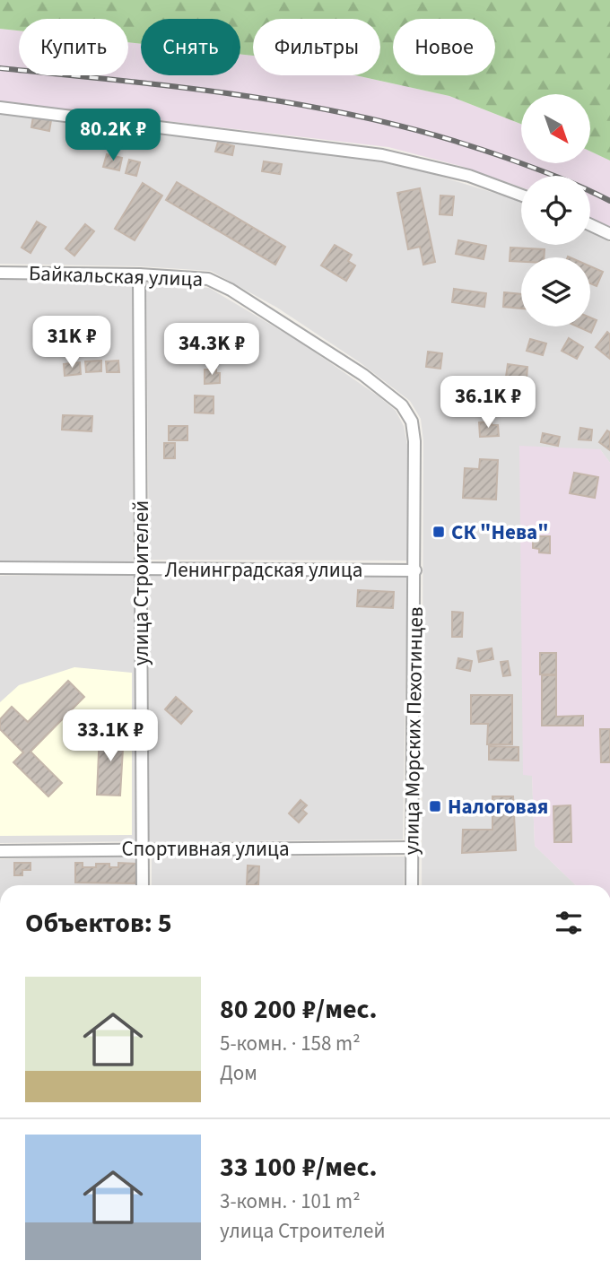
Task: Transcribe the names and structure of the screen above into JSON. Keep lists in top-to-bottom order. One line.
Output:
{"streets":{"street":["Байкальская улица","Ленинградская улица","улица Строителей","улица Морских Пехотинцев","Спортивная улица"]},"crossings":[["Байкальская улица","Ленинградская улица"],["Байкальская улица","улица Строителей"],["Байкальская улица","улица Морских Пехотинцев"],["Ленинградская улица","улица Строителей"],["Ленинградская улица","улица Морских Пехотинцев"],["улица Строителей","Спортивная улица"],["улица Морских Пехотинцев","Спортивная улица"]],"places":{"transit":["СК \"Нева\"","Налоговая"]},"north":"bottom right","page":{"chip":["Купить","Снять","Фильтры","Новое"],"price":["80.2K ₽","31K ₽","34.3K ₽","36.1K ₽","33.1K ₽"],"heading":"Объектов: 5","list":[{"name":"80 200 ₽/мес.","note":"5-комн. · 158 m² · Дом"},{"name":"33 100 ₽/мес.","note":"3-комн. · 101 m² · улица Строителей"}]}}
